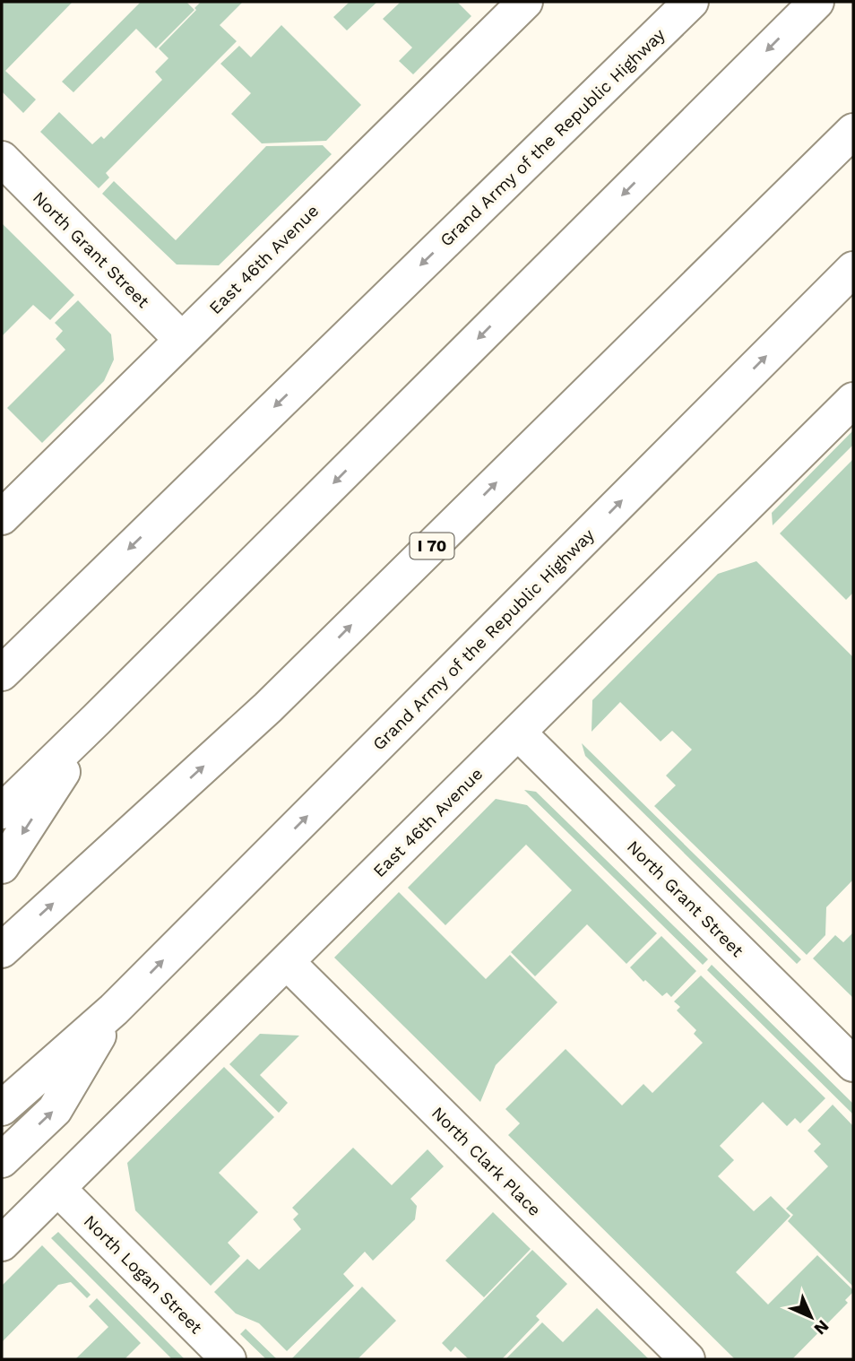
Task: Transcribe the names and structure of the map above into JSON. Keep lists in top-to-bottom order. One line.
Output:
{"streets":{"main road":["Grand Army of the Republic Highway","North Grant Street","East 46th Avenue","I 70","North Clark Place","North Logan Street"]},"crossings":[["North Grant Street","East 46th Avenue"],["East 46th Avenue","North Clark Place"],["East 46th Avenue","North Logan Street"]],"north":"bottom right"}
